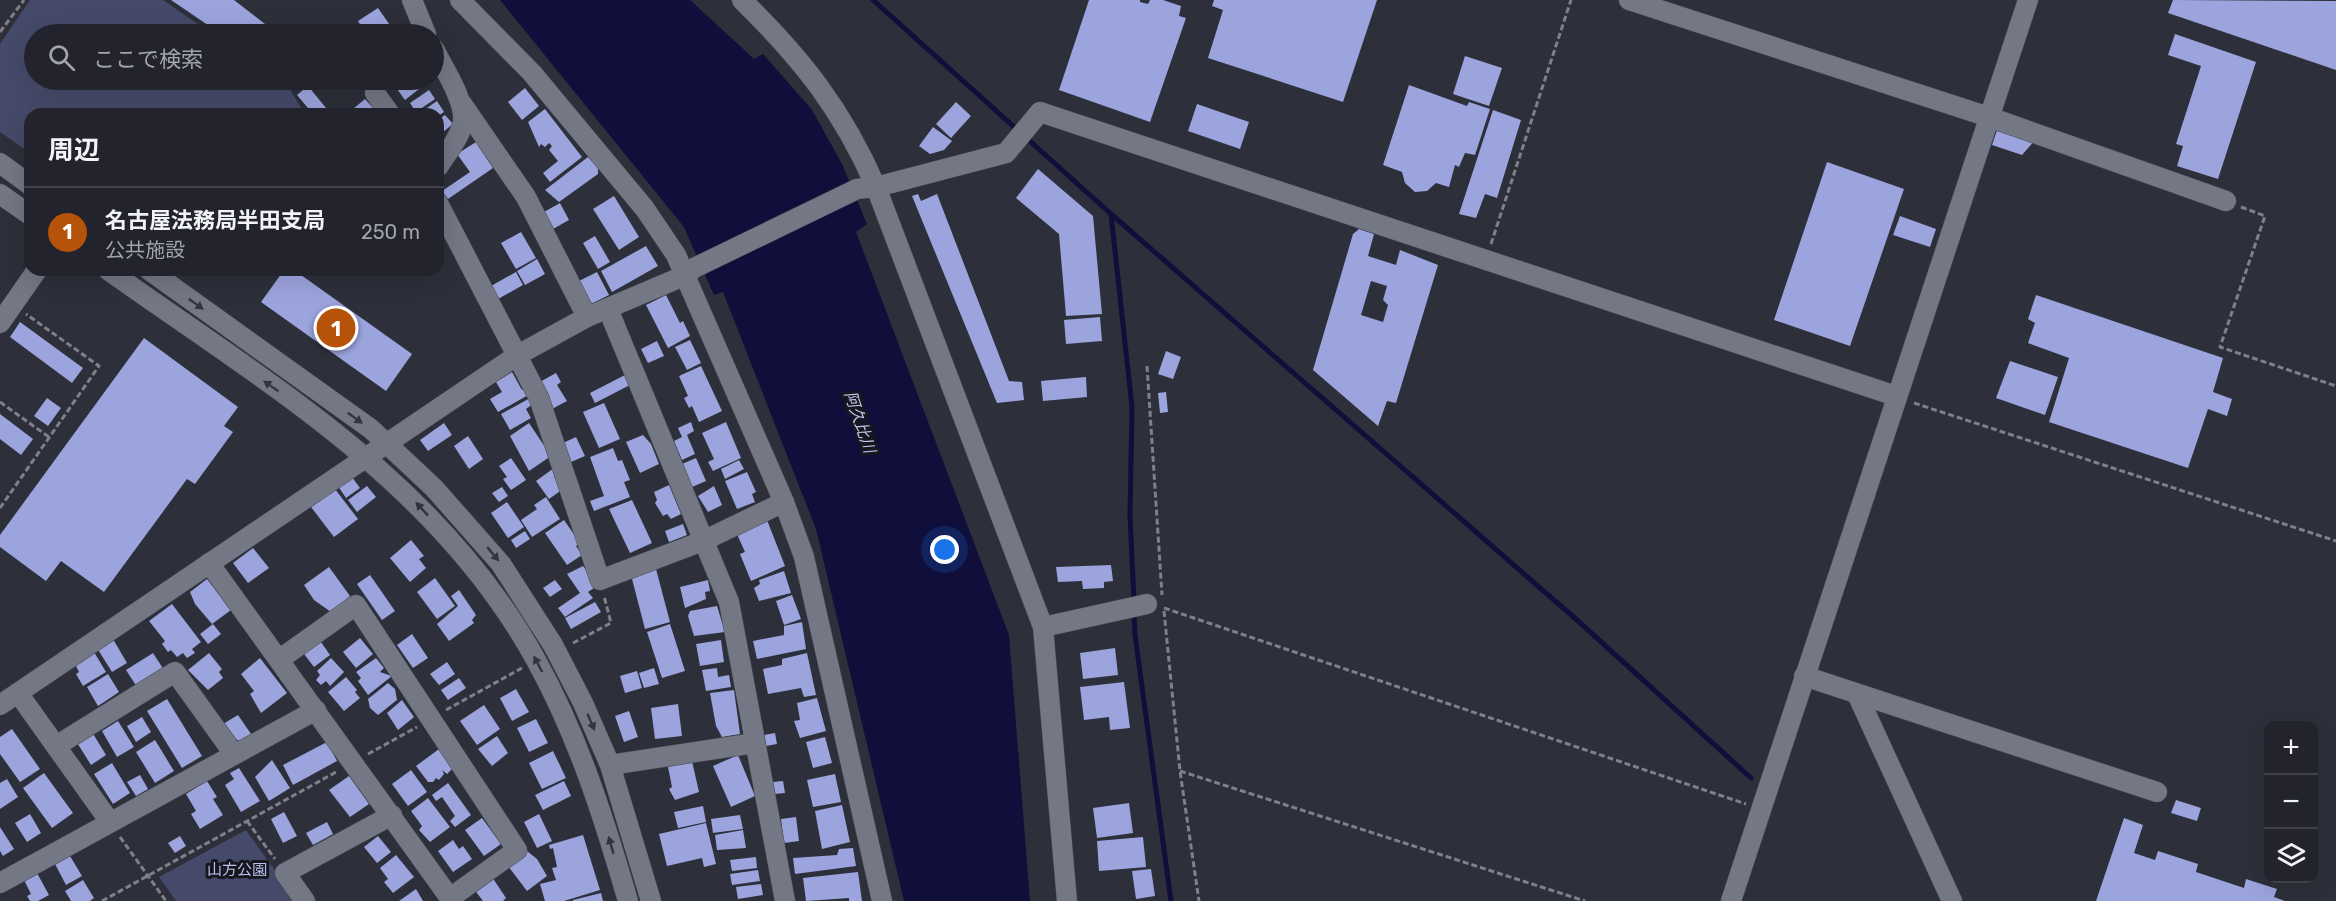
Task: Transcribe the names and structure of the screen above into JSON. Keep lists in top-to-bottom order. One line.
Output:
{"water":["阿久比川"],"parks":["山方公園"],"page":{"search":"ここで検索","heading":"周辺","list":[{"mark":"1","name":"名古屋法務局半田支局","note":"公共施設","value":"250 m"}],"pins":"1","map_buttons":["+","−"]}}
